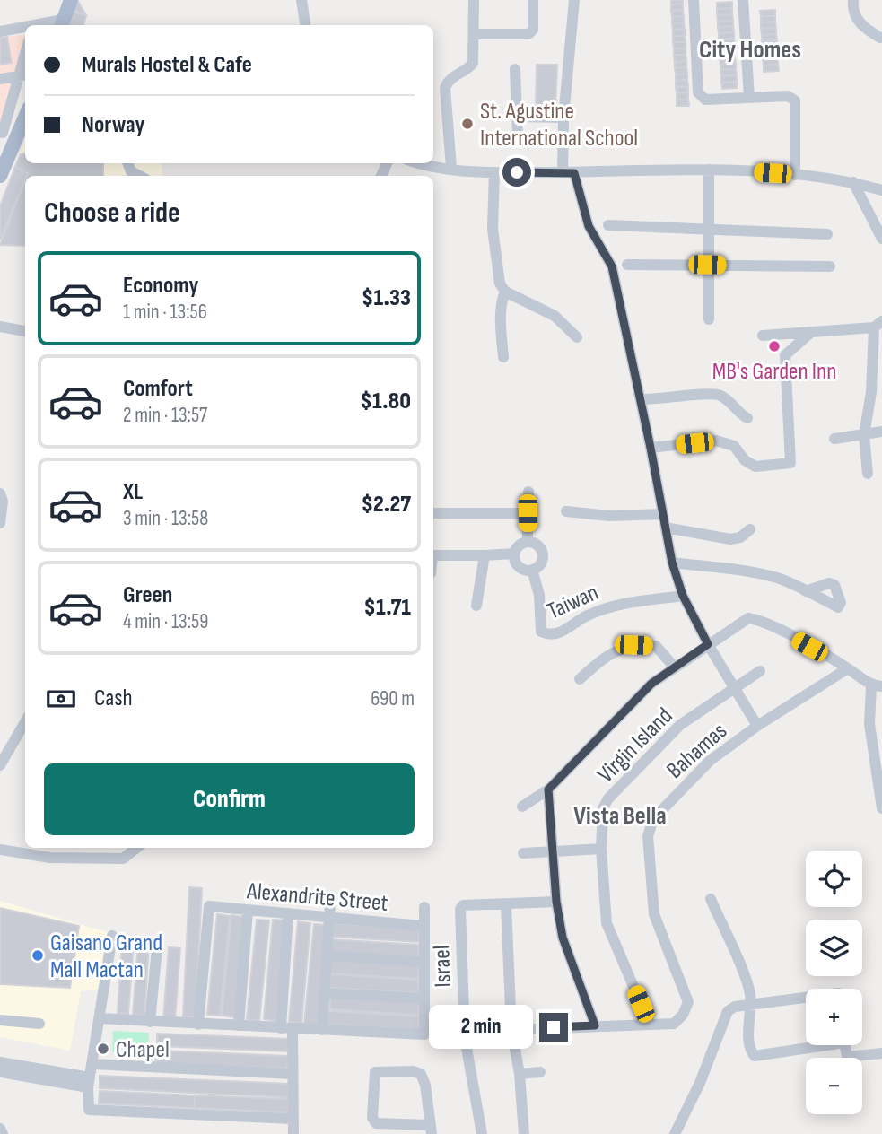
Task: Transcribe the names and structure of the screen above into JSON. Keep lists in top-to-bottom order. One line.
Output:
{"streets":{"street":["Taiwan","Virgin Island","Bahamas","Alexandrite Street","Israel"]},"crossings":[["Virgin Island","Bahamas"]],"districts":["City Homes","Vista Bella"],"places":["St. Agustine International School","MB's Garden Inn","Gaisano Grand Mall Mactan","Chapel"],"page":{"banner":["Murals Hostel & Cafe","Norway"],"heading":"Choose a ride","list":[{"name":"Economy","note":"1 min · 13:56","value":"$1.33"},{"name":"Comfort","note":"2 min · 13:57","value":"$1.80"},{"name":"XL","note":"3 min · 13:58","value":"$2.27"},{"name":"Green","note":"4 min · 13:59","value":"$1.71"}],"pay":["Cash","690 m"],"buttons":"Confirm","map_buttons":["+","−"],"bubble":"2 min"}}
